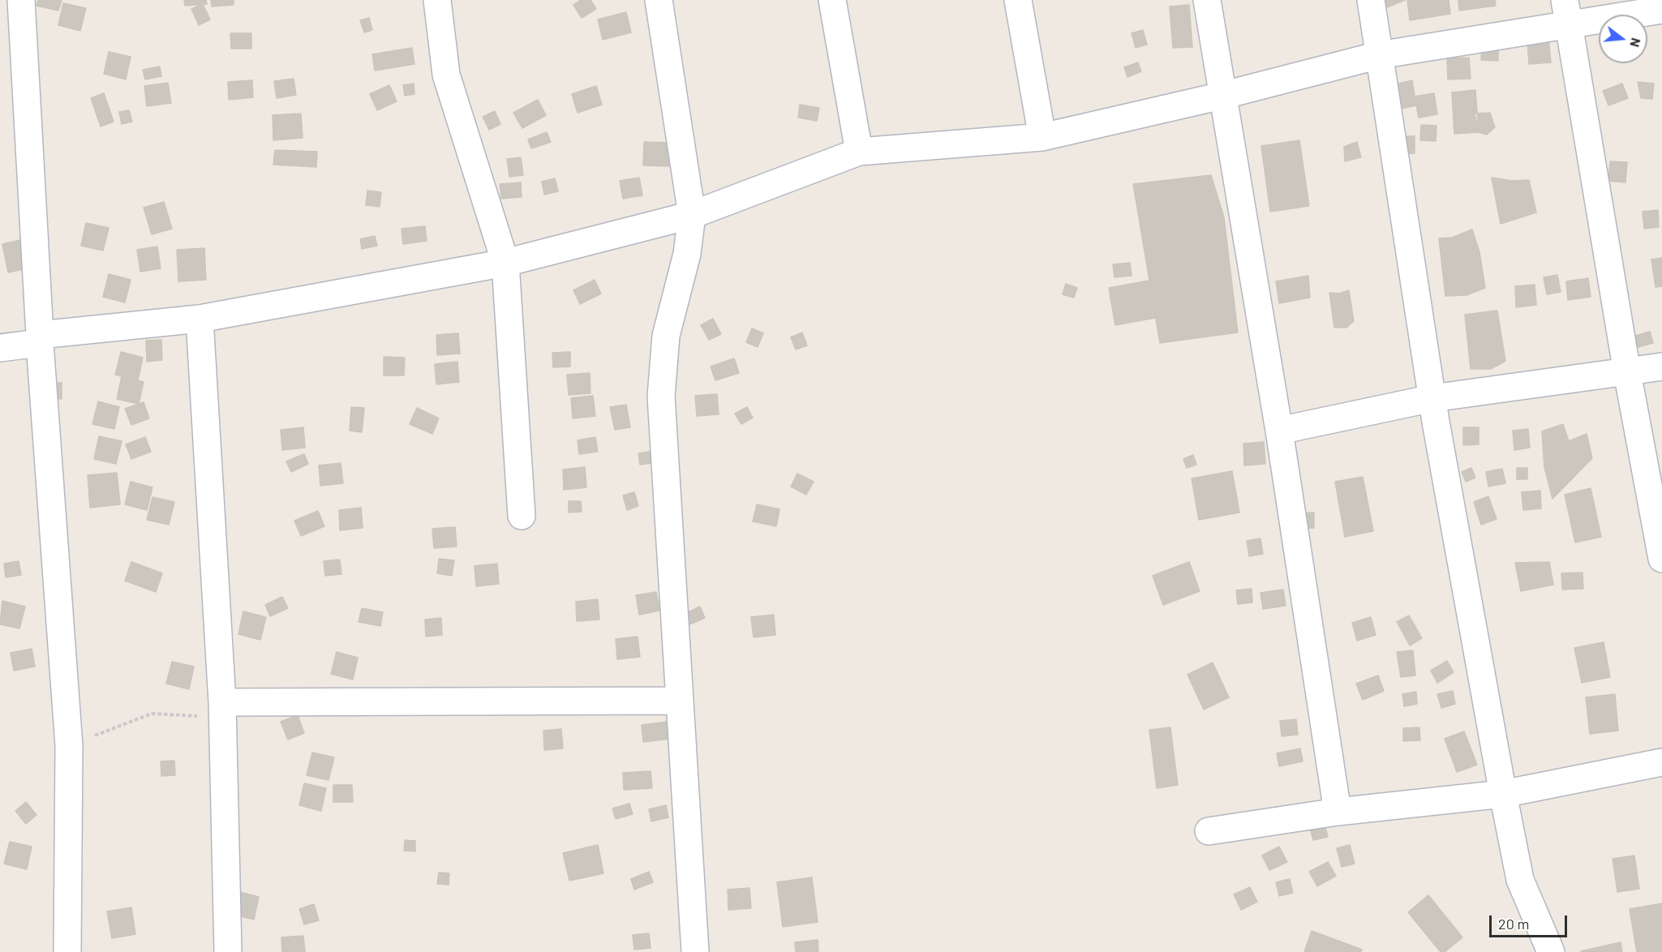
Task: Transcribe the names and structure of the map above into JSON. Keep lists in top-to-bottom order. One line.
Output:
{"scale_bar":"20 m","north":"right"}
